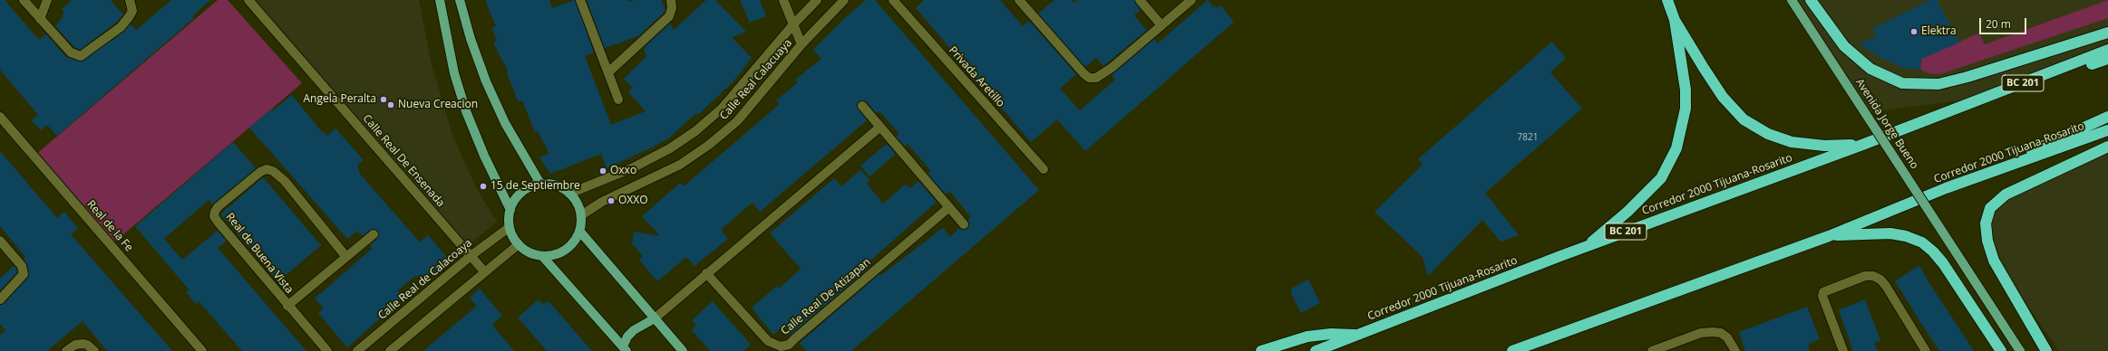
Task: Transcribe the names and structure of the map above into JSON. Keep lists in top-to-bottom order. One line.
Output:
{"streets":{"highway":["BC 201","Corredor 2000 Tijuana-Rosarito"],"main road":["Avenida Jorge Bueno"],"street":["Privada Aretillo","Calle Real Calacuaya","Calle Real De Ensenada","Real de la Fe","Real de Buena Vista","Calle Real de Calacoaya","Calle Real De Atizapan"]},"crossings":[["Calle Real Calacuaya","Calle Real de Calacoaya"],["Calle Real De Ensenada","Calle Real de Calacoaya"]],"places":["Elektra","Angela Peralta","Nueva Creacion","Oxxo","15 de Septiembre","OXXO"],"house_numbers":["7821"],"scale_bar":"20 m"}
